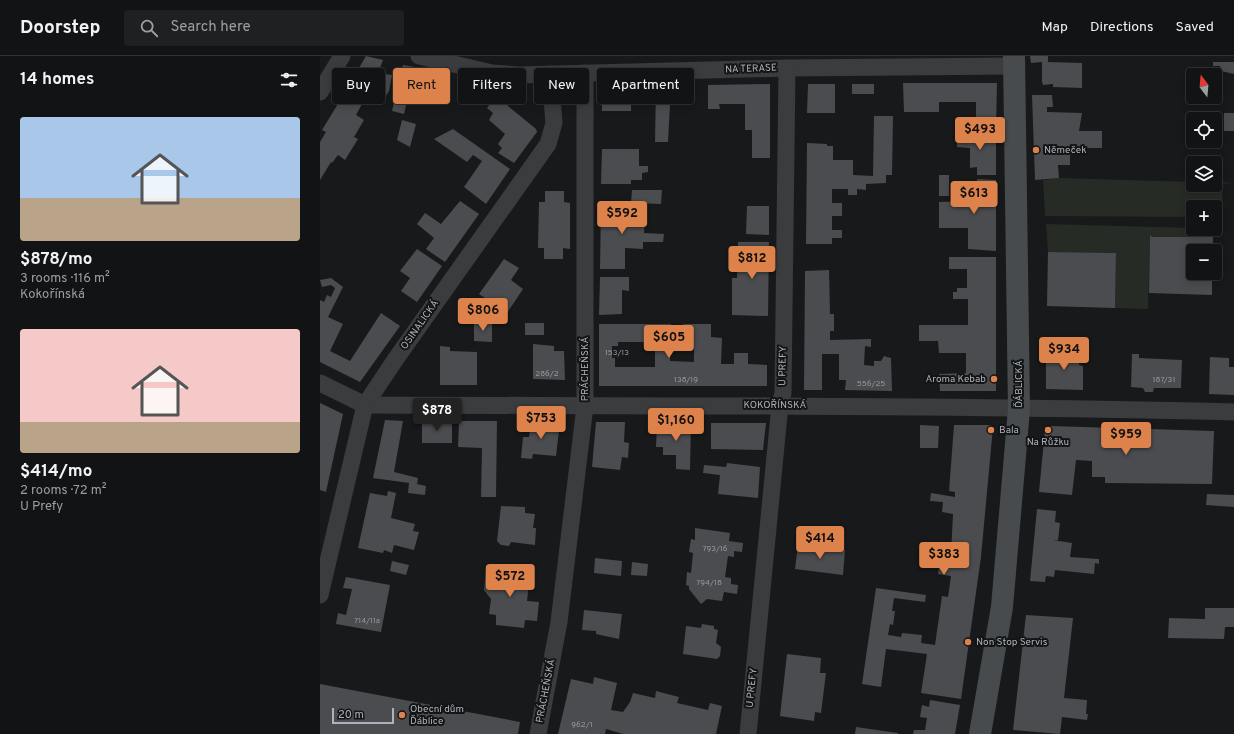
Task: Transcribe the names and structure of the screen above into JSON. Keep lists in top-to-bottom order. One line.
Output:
{"streets":{"main road":["ĎÁBLICKÁ"],"street":["NA TERASE","OSINALICKÁ","U PREFY","PRÁCHEŇSKÁ","KOKOŘÍNSKÁ"]},"crossings":[["NA TERASE","U PREFY"],["NA TERASE","ĎÁBLICKÁ"],["OSINALICKÁ","KOKOŘÍNSKÁ"],["U PREFY","KOKOŘÍNSKÁ"],["PRÁCHEŇSKÁ","KOKOŘÍNSKÁ"],["ĎÁBLICKÁ","KOKOŘÍNSKÁ"]],"places":["Němeček","Aroma Kebab","Bala","Na Růžku","Non Stop Servis","Obecní dům Ďáblice"],"house_numbers":["153/13","286/2","138/19","187/31","556/25","793/16","794/18","714/11a","962/1"],"scale_bar":"20 m","north":"top","page":{"header":"Doorstep","search":"Search here","nav":["Map","Directions","Saved"],"heading":"14 homes","map_buttons":["+","−"],"chip":["Buy","Rent","Filters","New","Apartment"],"list":[{"name":"$878/mo","note":"3 rooms · 116 m² · Kokořínská"},{"name":"$414/mo","note":"2 rooms · 72 m² · U Prefy"}],"price":["$493","$613","$592","$812","$806","$605","$934","$878","$753","$1,160","$959","$414","$383","$572"],"scale":"20 m"}}
